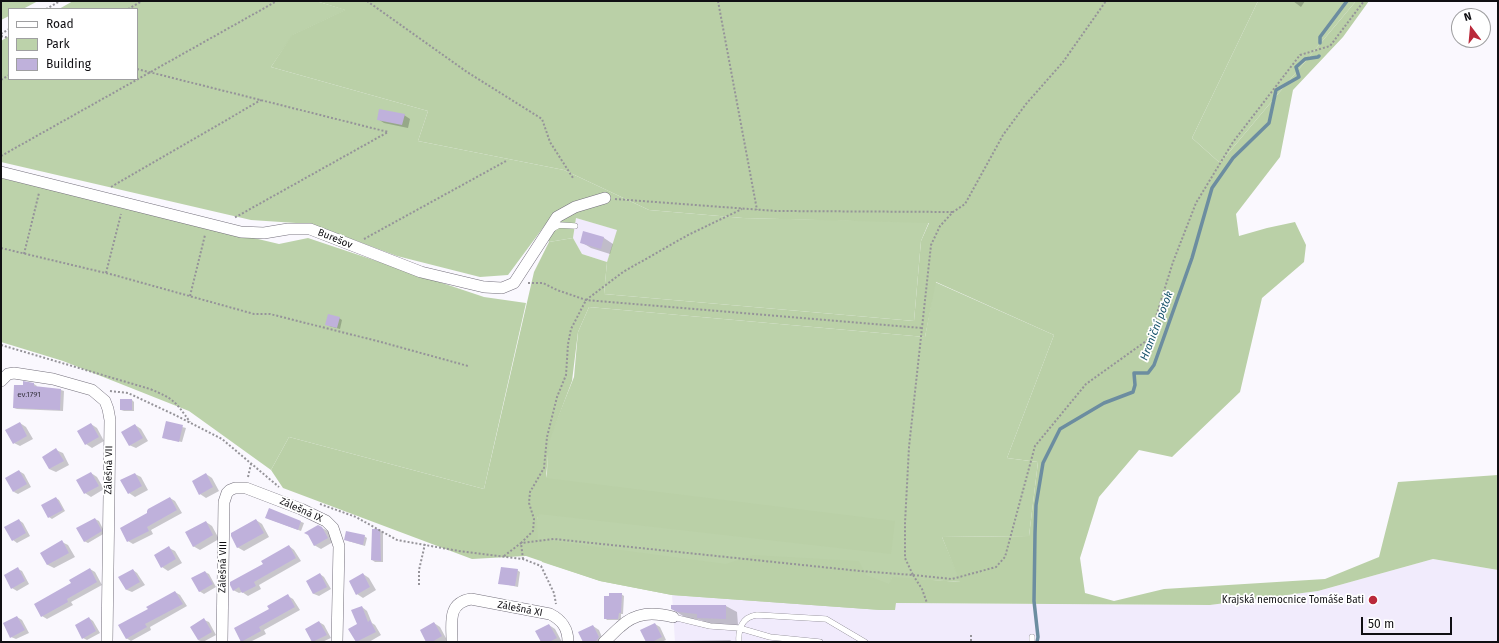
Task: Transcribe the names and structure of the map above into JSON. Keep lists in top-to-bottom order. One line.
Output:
{"streets":{"street":["Burešov","Zálešná VII","Zálešná IX","Zálešná VIII","Zálešná XI"]},"crossings":[["Zálešná IX","Zálešná VIII"]],"water":["Hraniční potok"],"places":["Krajská nemocnice Tomáše Bati"],"house_numbers":["ev.1791"],"legend":["Road","Park","Building"],"scale_bar":"50 m","north":"top"}
